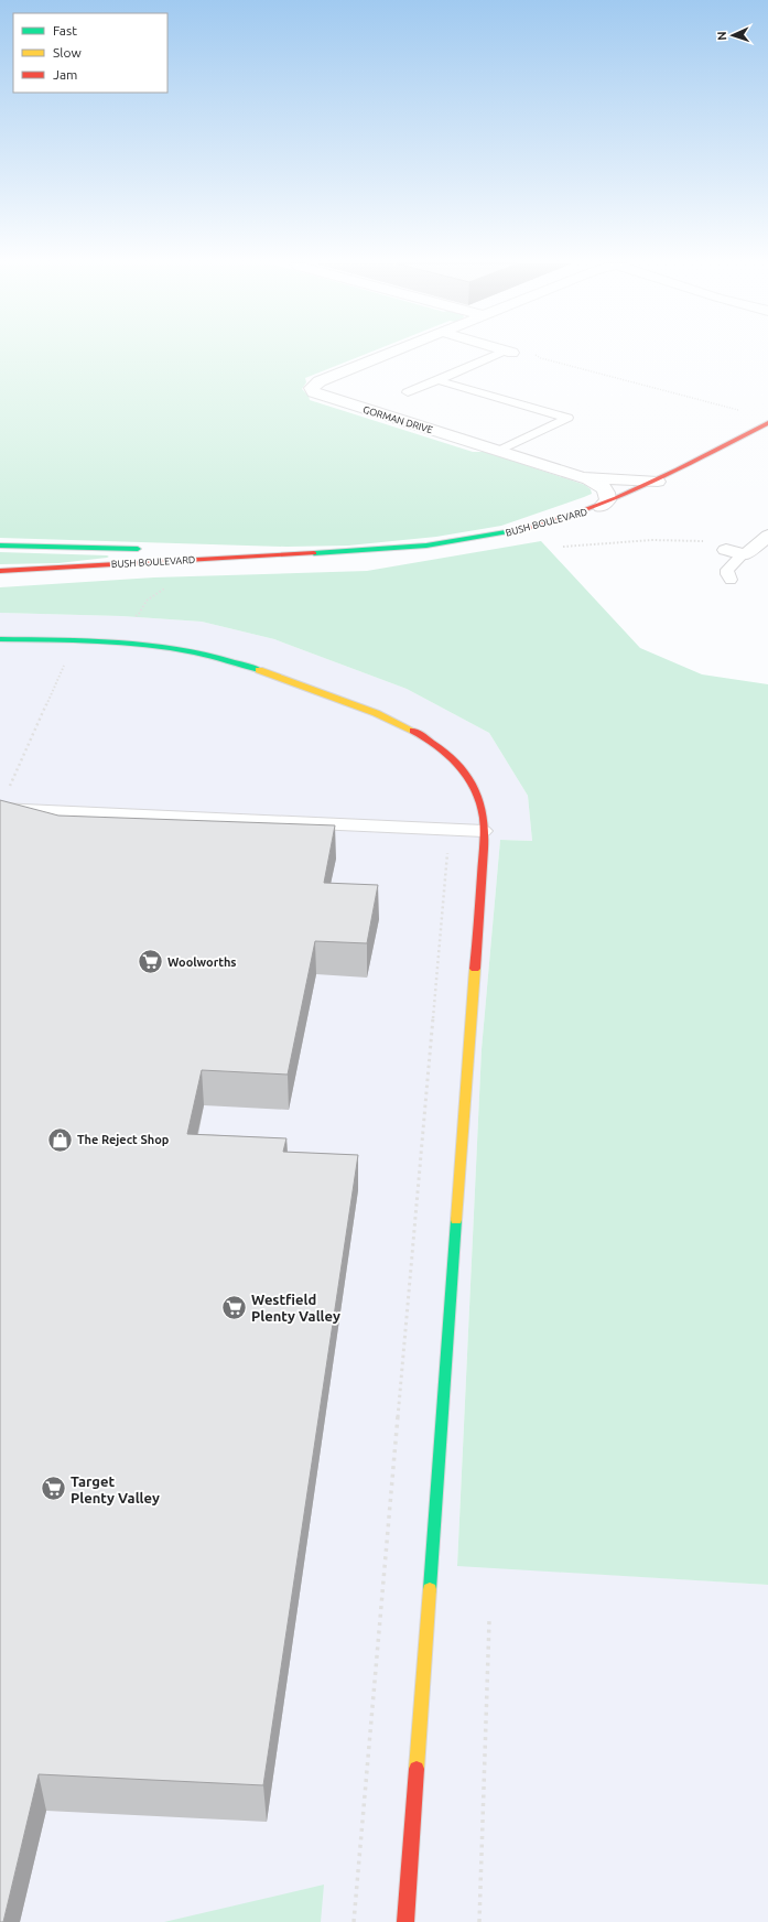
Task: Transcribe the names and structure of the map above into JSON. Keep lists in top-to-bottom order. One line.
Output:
{"streets":{"street":["GORMAN DRIVE","BUSH BOULEVARD"]},"places":{"supermarket":["Woolworths","Westfield Plenty Valley","Target Plenty Valley"],"shop":["The Reject Shop"]},"legend":["Fast","Slow","Jam"],"north":"left"}
